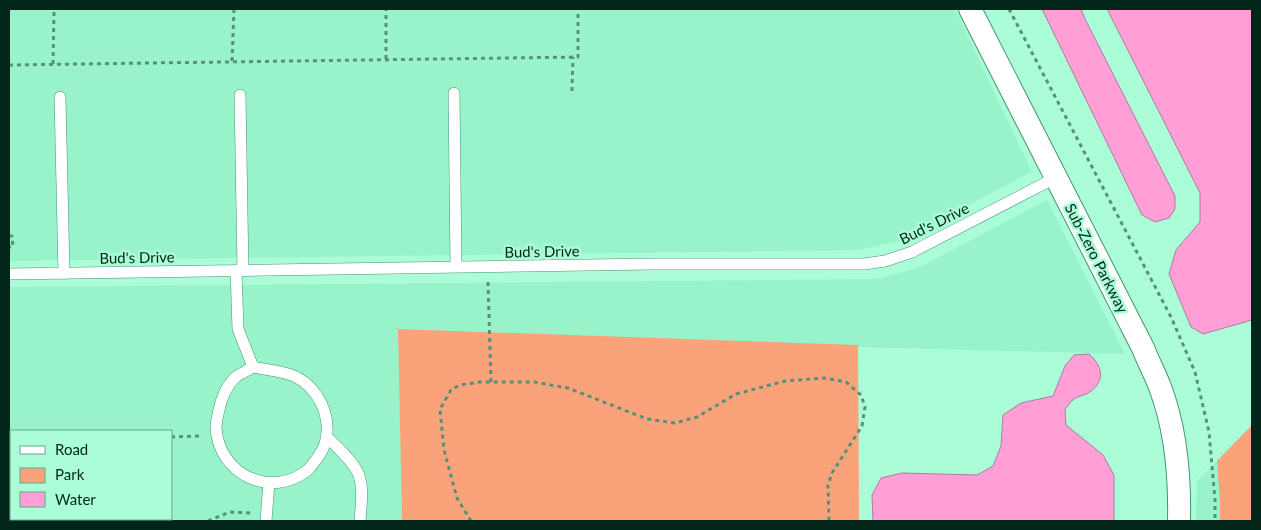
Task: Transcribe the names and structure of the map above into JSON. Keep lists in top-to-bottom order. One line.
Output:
{"streets":{"street":["Sub-Zero Parkway"],"lane":["Bud's Drive"]},"crossings":[["Bud's Drive","Sub-Zero Parkway"]],"legend":["Road","Park","Water"]}
